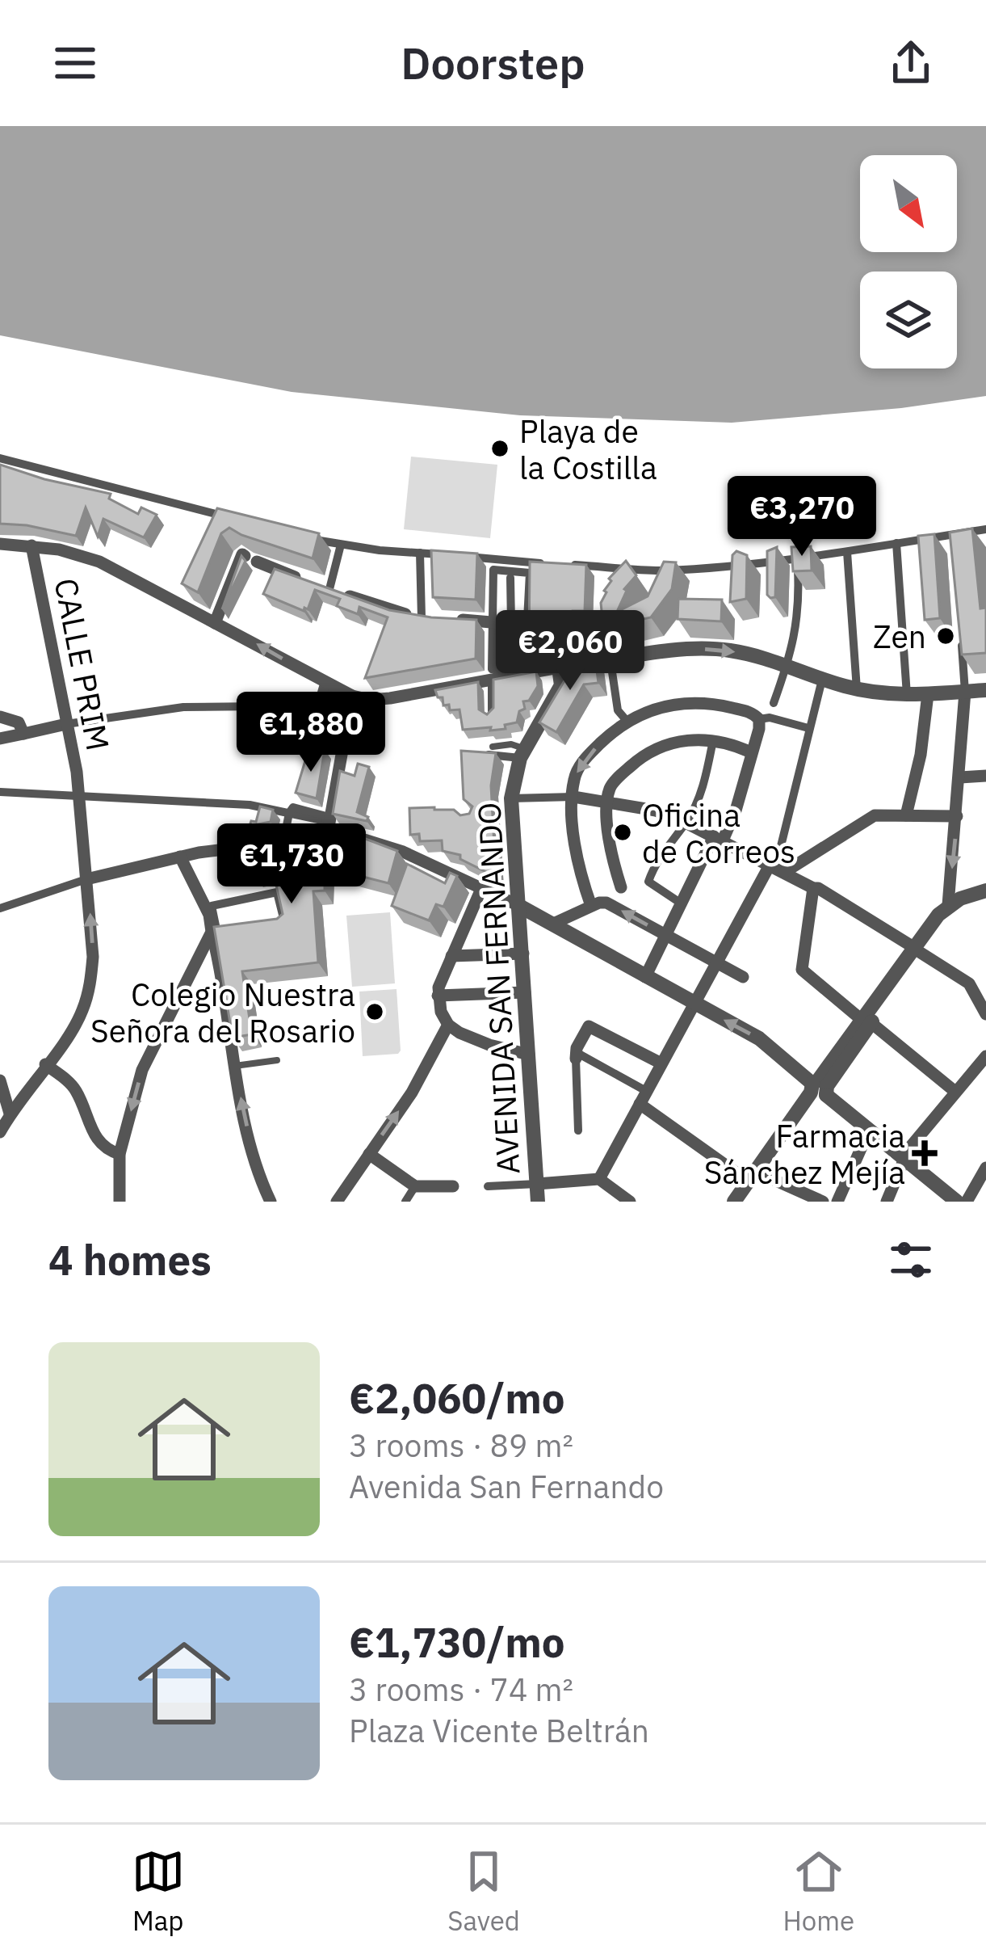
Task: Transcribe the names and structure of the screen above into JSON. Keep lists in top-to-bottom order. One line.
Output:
{"streets":{"street":["CALLE PRIM","AVENIDA SAN FERNANDO"]},"places":{"other":["Playa de la Costilla","Zen","Oficina de Correos","Colegio Nuestra Señora del Rosario"],"health":["Farmacia Sánchez Mejía"]},"north":"bottom right","page":{"header":"Doorstep","price":["€3,270","€2,060","€1,880","€1,730"],"heading":"4 homes","list":[{"name":"€2,060/mo","note":"3 rooms · 89 m² · Avenida San Fernando"},{"name":"€1,730/mo","note":"3 rooms · 74 m² · Plaza Vicente Beltrán"}],"tabs":["Map","Saved","Home"]}}
